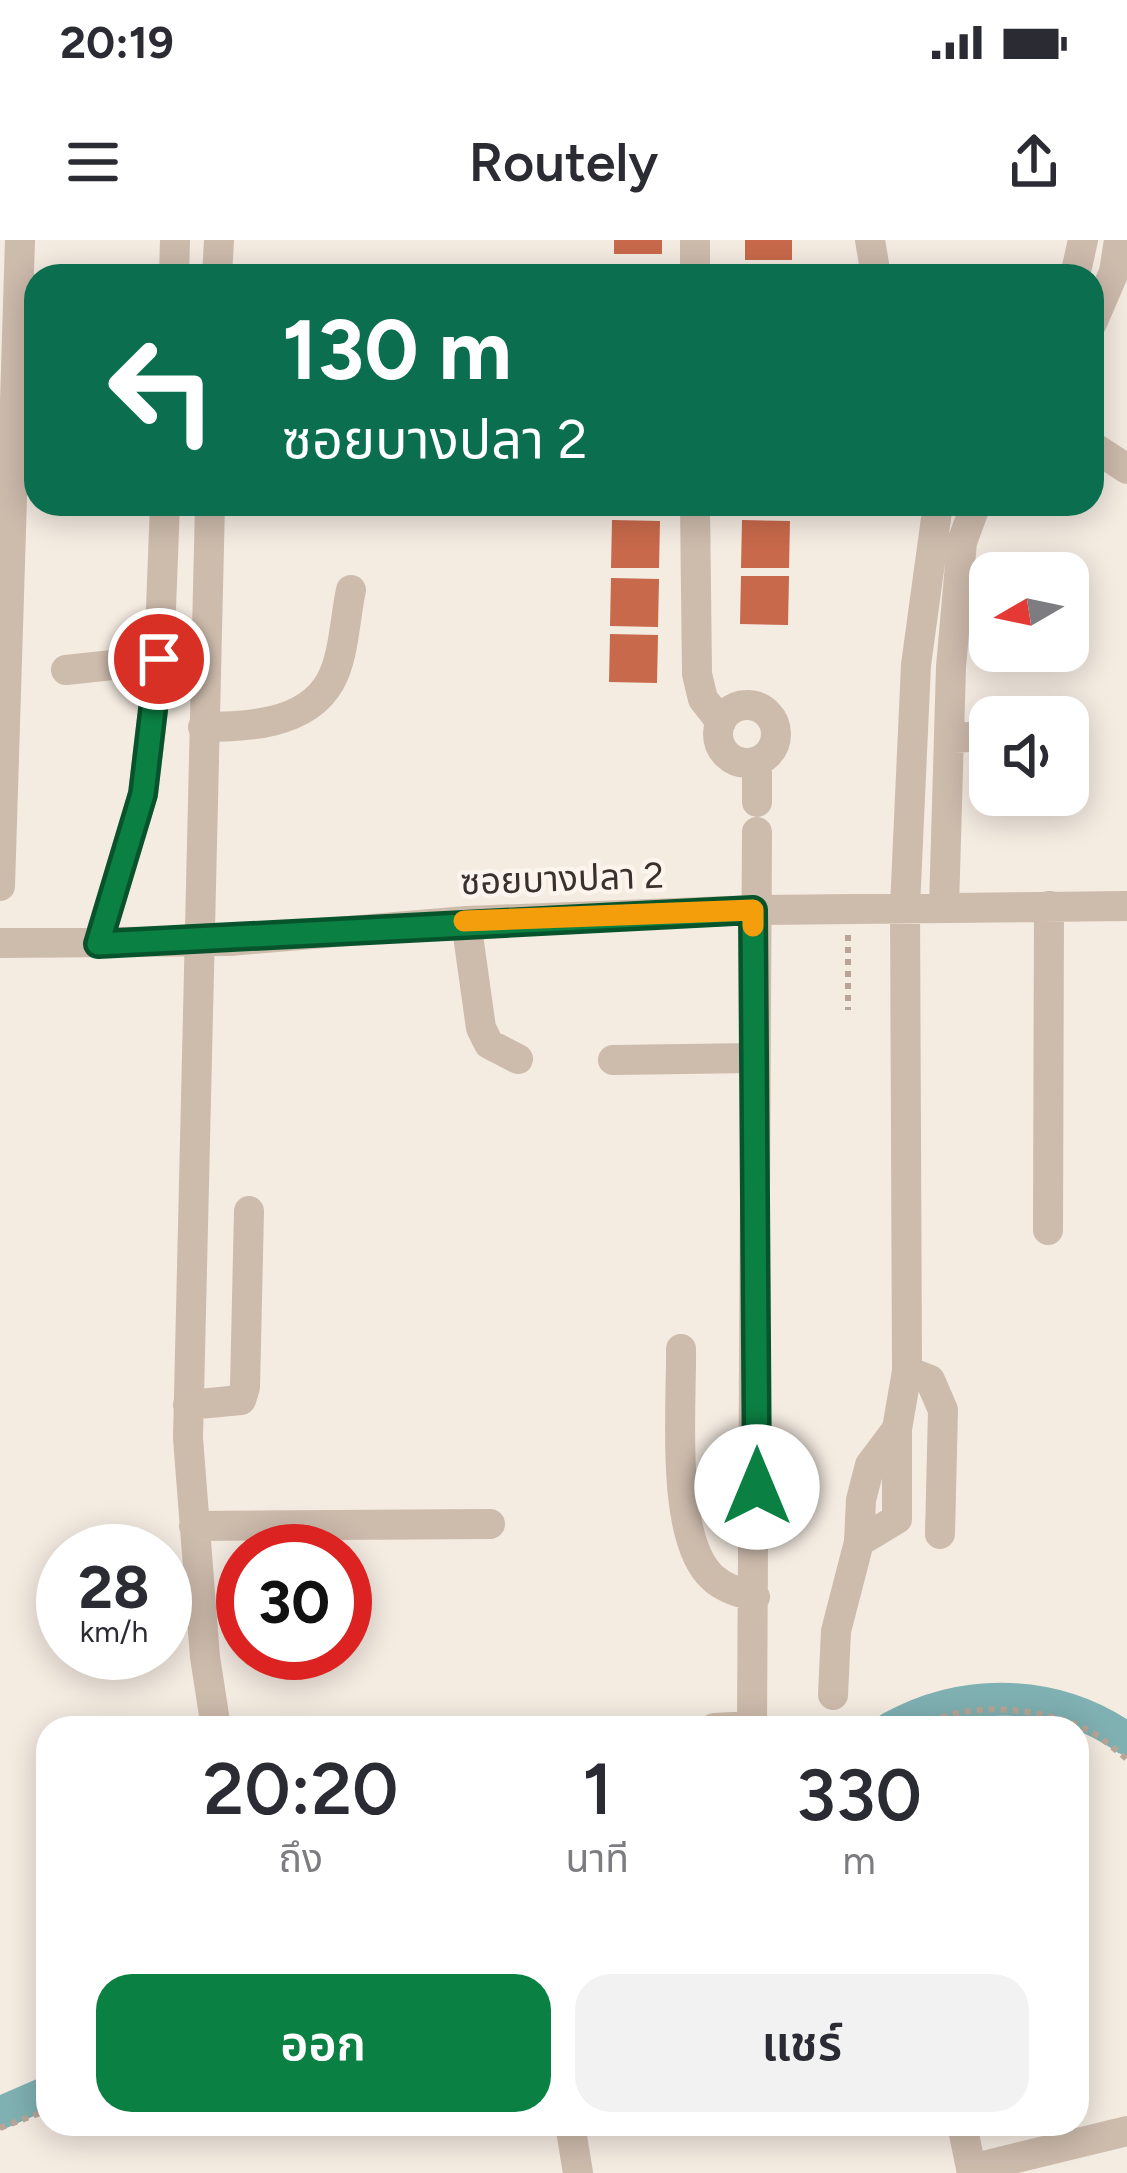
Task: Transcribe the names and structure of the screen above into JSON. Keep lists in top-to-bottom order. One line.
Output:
{"streets":{"street":["ซอยบางปลา 2"]},"north":"left","page":{"status":"20:19","header":"Routely","turn":["130 m","ซอยบางปลา 2"],"speed":"28 km/h","limit":"30","eta":["20:20","ถึง","1","นาที","330","m"],"buttons":["ออก","แชร์"]}}
